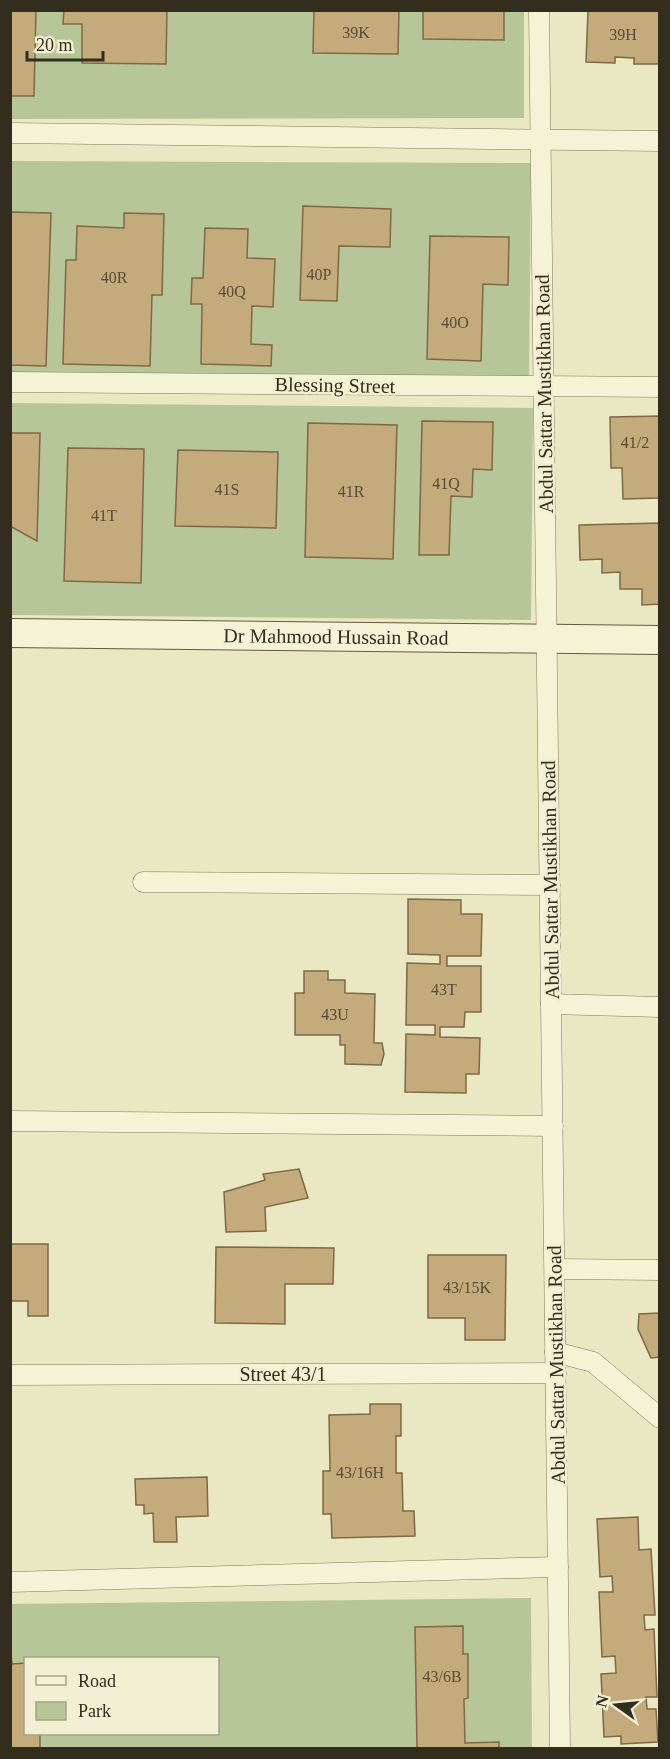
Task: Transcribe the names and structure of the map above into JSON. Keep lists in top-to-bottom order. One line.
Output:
{"streets":{"main road":["Dr Mahmood Hussain Road"],"street":["Blessing Street","Abdul Sattar Mustikhan Road","Street 43/1"]},"crossings":[["Blessing Street","Abdul Sattar Mustikhan Road"],["Abdul Sattar Mustikhan Road","Dr Mahmood Hussain Road"],["Abdul Sattar Mustikhan Road","Street 43/1"]],"house_numbers":["39K","39H","40P","40R","40Q","40O","41/2","41Q","41S","41R","41T","43T","43U","43/15K","43/16H","43/6B"],"legend":["Road","Park"],"scale_bar":"20 m","north":"left"}
